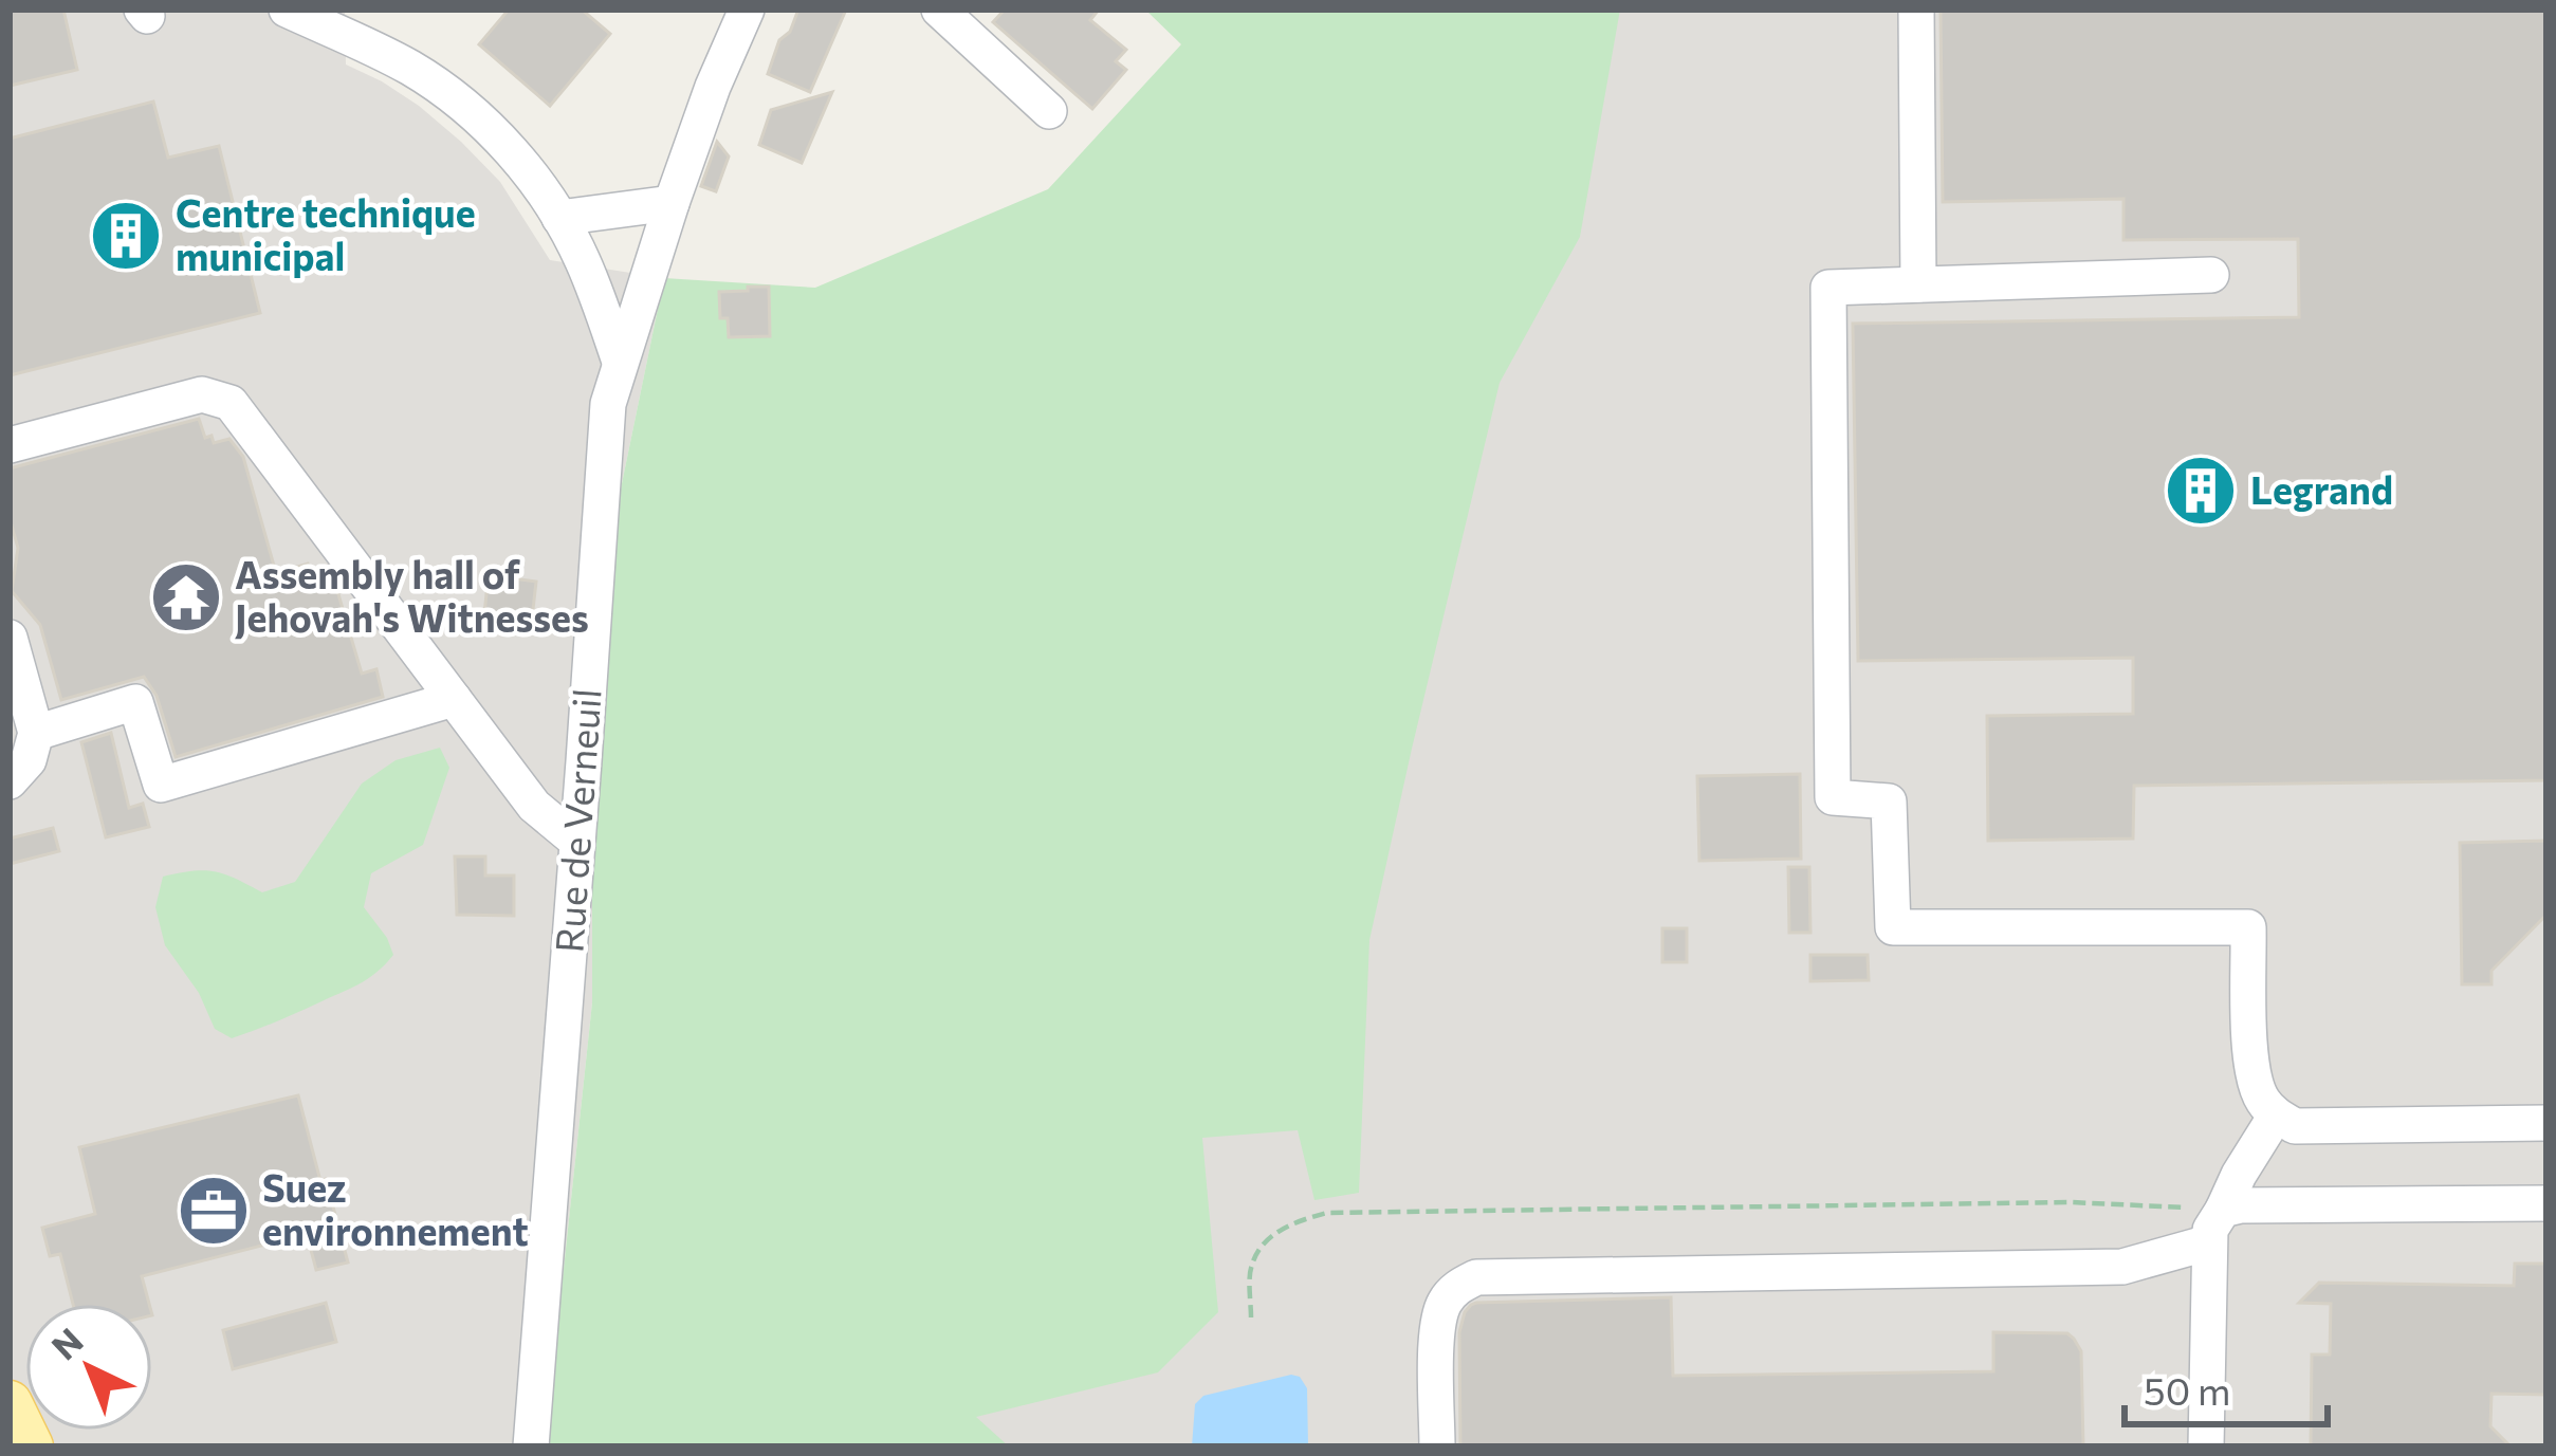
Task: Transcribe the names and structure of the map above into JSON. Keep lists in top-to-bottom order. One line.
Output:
{"streets":{"street":["Rue de Verneuil"]},"places":{"building":["Centre technique municipal","Legrand"],"temple":["Assembly hall of Jehovah's Witnesses"],"office":["Suez environnement"]},"scale_bar":"50 m","north":"top left"}
